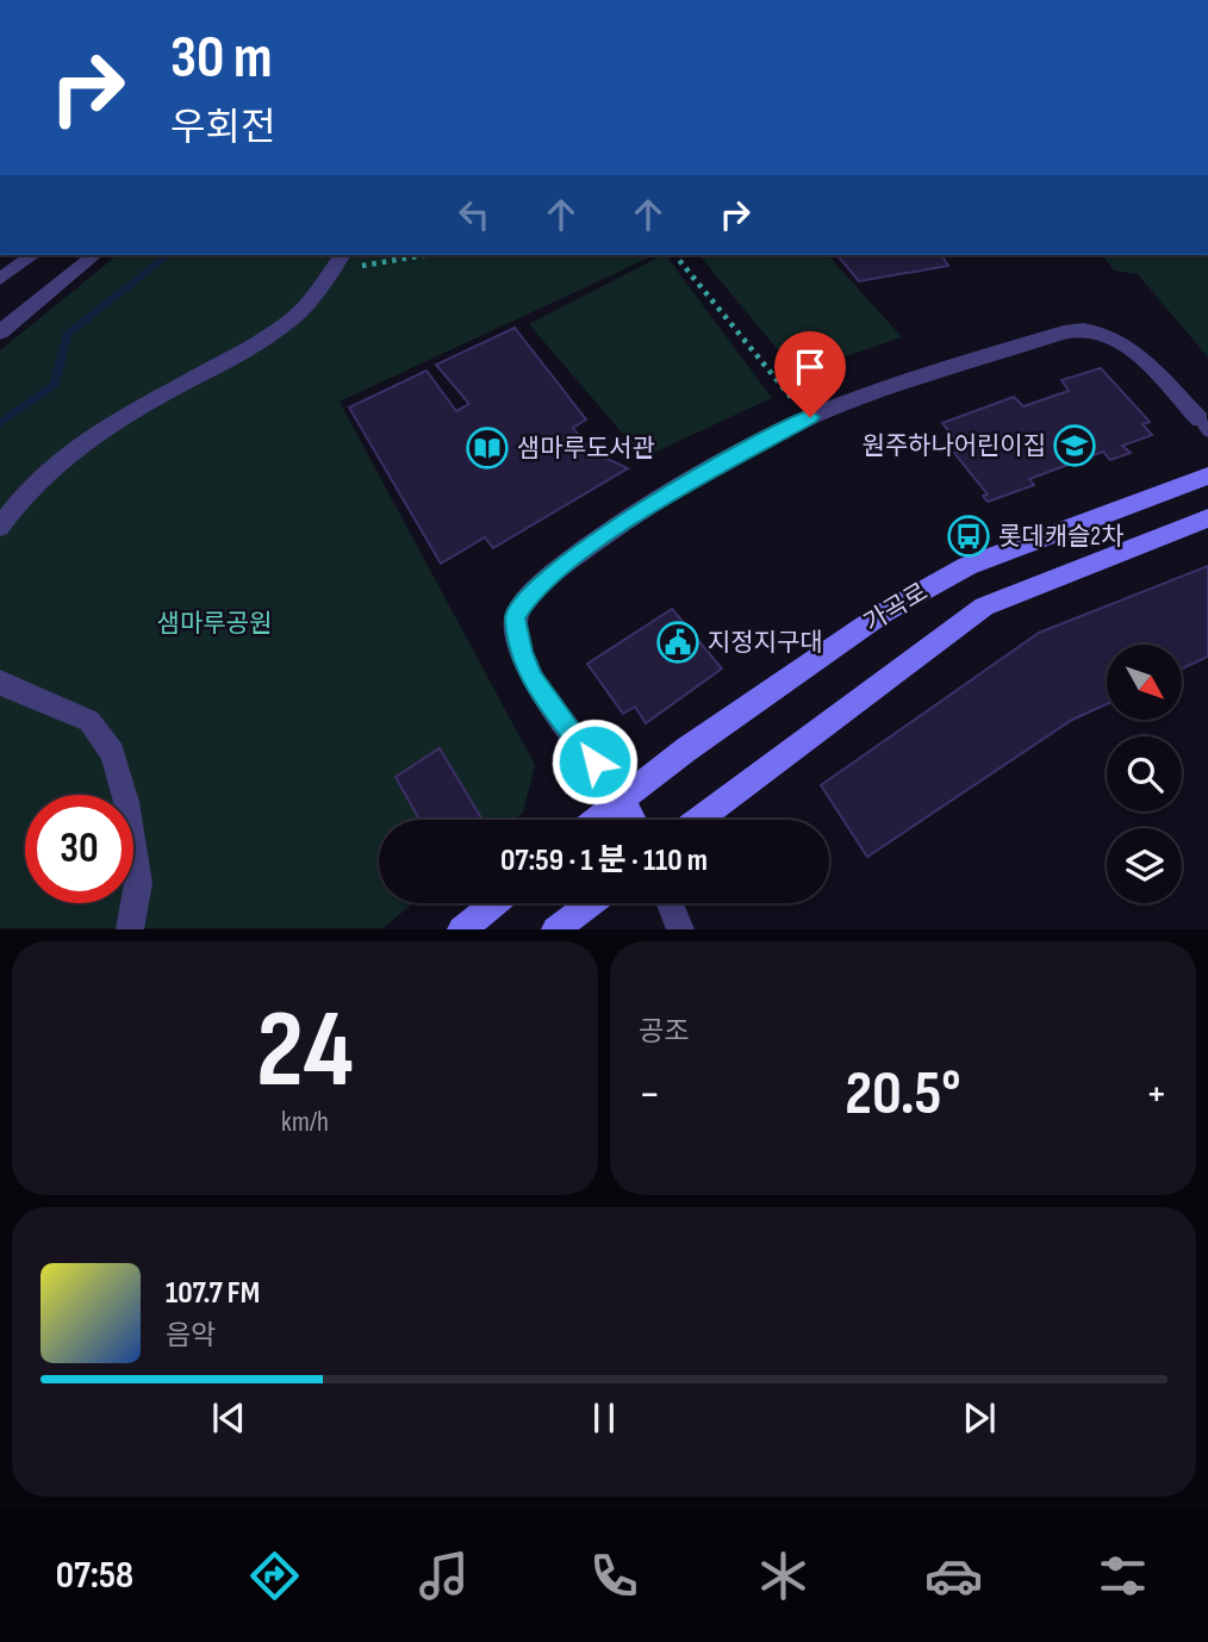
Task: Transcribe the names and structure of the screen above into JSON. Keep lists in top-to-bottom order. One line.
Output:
{"streets":{"street":["가곡로"]},"parks":["샘마루공원"],"places":{"school or university":["원주하나어린이집"],"library":["샘마루도서관"],"bus stop":["롯데캐슬2차"],"public building":["지정지구대"]},"north":"bottom right","page":{"turn":["30 m","우회전"],"limit":"30","trip":"07:59 · 1 분 · 110 m","tile":[["24","km/h"],"공조"],"heat":["−","20.5°","+"],"song":["107.7 FM","음악"],"tabs":"07:58"}}
